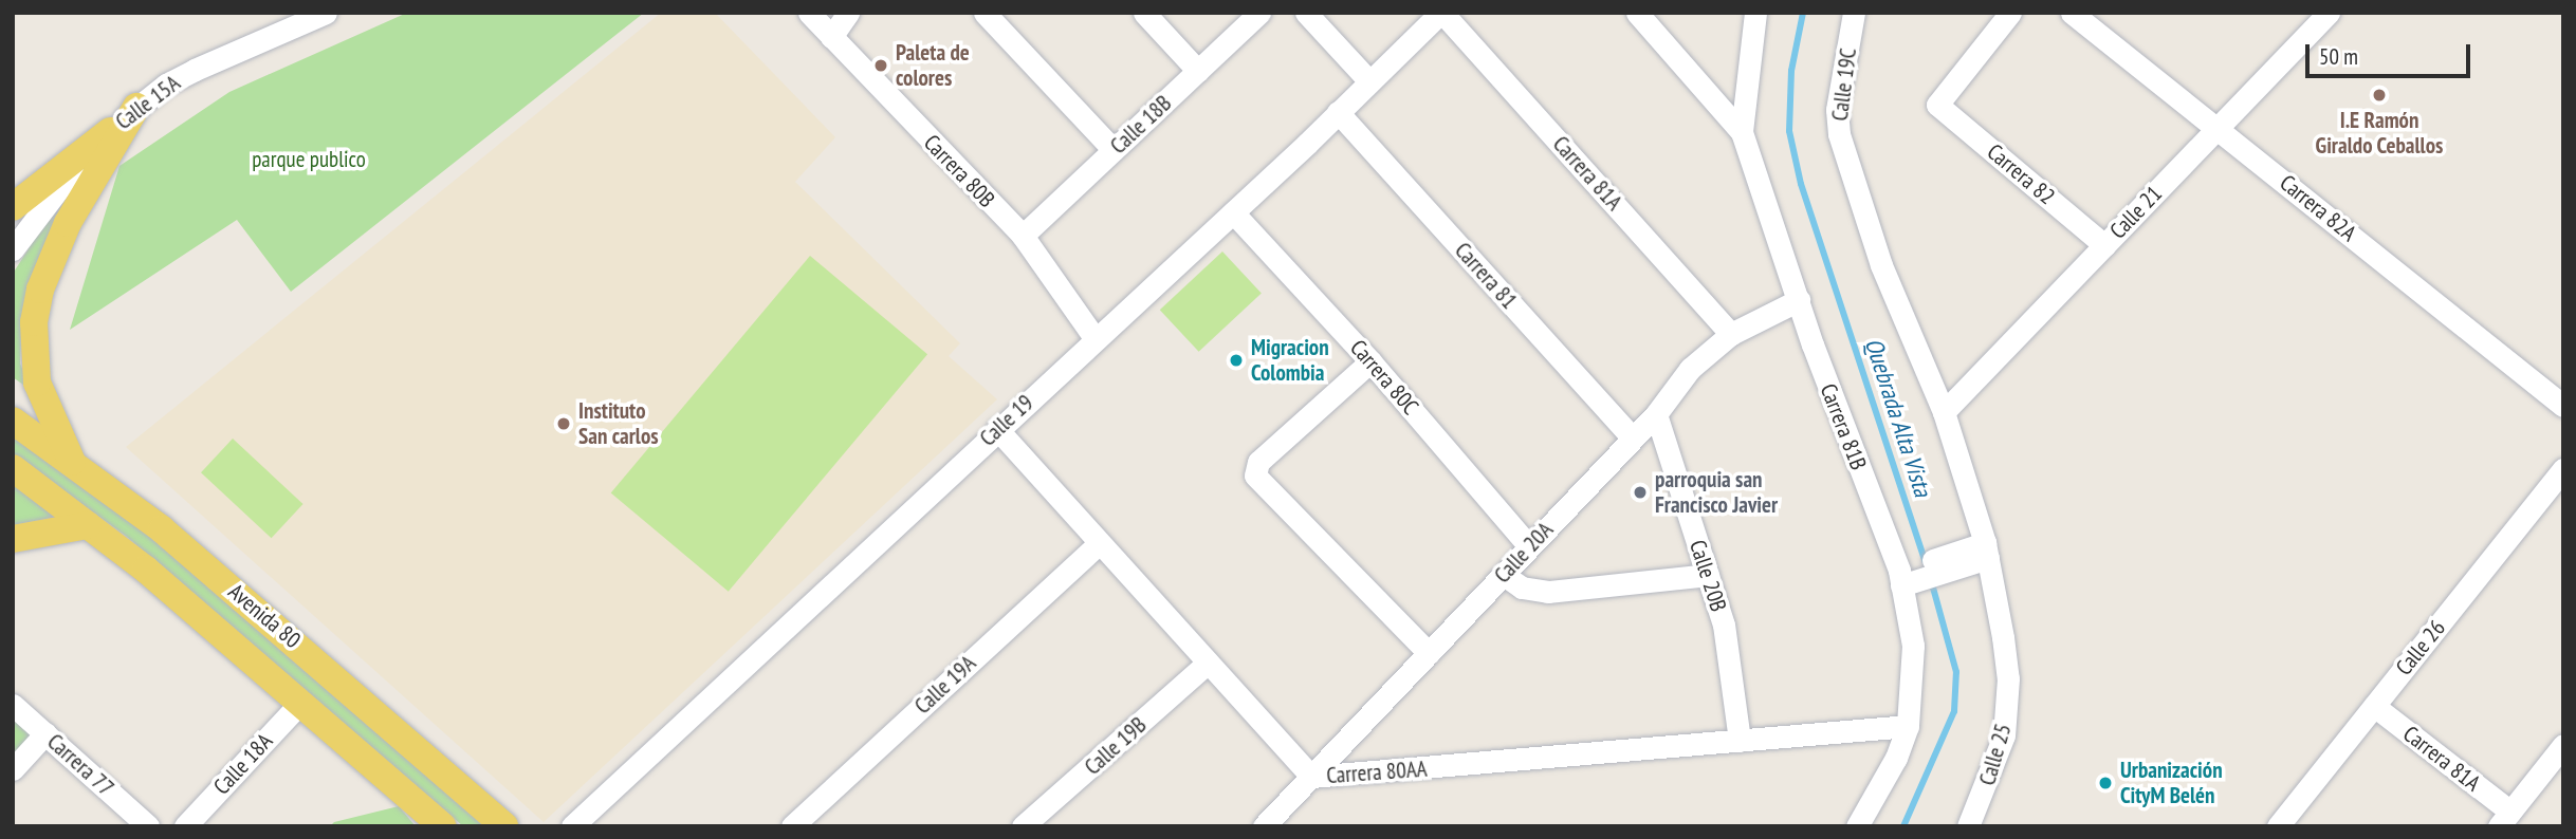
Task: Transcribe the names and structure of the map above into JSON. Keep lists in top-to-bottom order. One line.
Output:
{"streets":{"main road":["Avenida 80"],"street":["Calle 19C","Calle 15A","Calle 18B","Carrera 80B","Carrera 81A","Carrera 82","Carrera 82A","Calle 21","Carrera 81","Carrera 80C","Calle 19","Carrera 81B","Calle 20A","Calle 20B","Calle 26","Calle 19A","Calle 19B","Calle 25","Calle 18A","Carrera 77","Carrera 80AA"]},"crossings":[["Calle 19C","Calle 21"],["Calle 18B","Carrera 80B"],["Carrera 80B","Calle 19"],["Carrera 81A","Calle 19"],["Carrera 81A","Calle 20A"],["Carrera 81A","Calle 26"],["Carrera 82","Calle 21"],["Carrera 82A","Calle 21"],["Carrera 81","Calle 19"],["Carrera 81","Calle 20A"],["Carrera 80C","Calle 19"],["Carrera 80C","Calle 20A"],["Calle 19","Carrera 80AA"],["Carrera 81B","Calle 20A"],["Carrera 81B","Carrera 80AA"],["Calle 20A","Calle 20B"],["Calle 20A","Carrera 80AA"],["Calle 20B","Carrera 80AA"],["Avenida 80","Calle 18A"],["Calle 19A","Carrera 80AA"],["Calle 19B","Carrera 80AA"]],"water":["Quebrada Alta Vista"],"parks":["parque publico"],"places":["Paleta de colores","I.E Ramón Giraldo Ceballos","Migracion Colombia","Instituto San carlos","parroquia san Francisco Javier","Urbanización CityM Belén"],"scale_bar":"50 m"}
